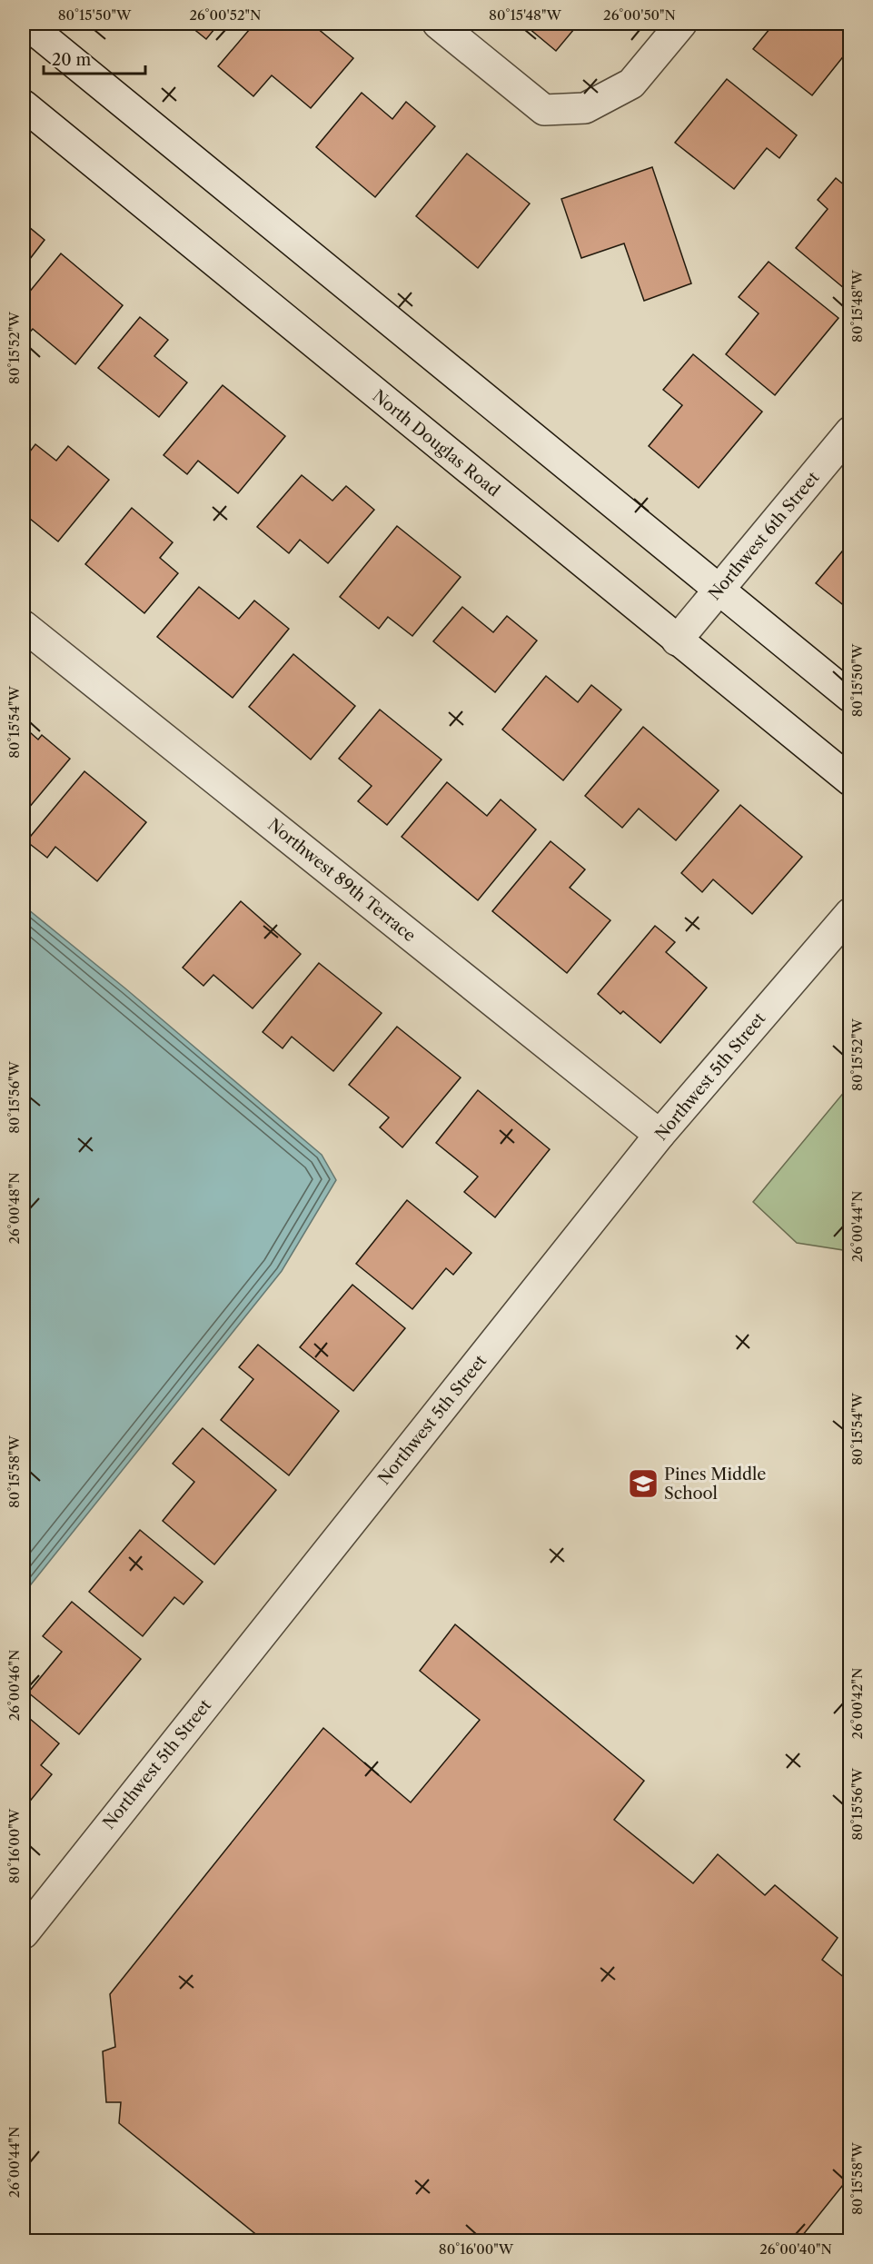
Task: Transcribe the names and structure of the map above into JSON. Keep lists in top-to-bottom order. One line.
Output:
{"streets":{"street":["North Douglas Road","Northwest 6th Street","Northwest 89th Terrace","Northwest 5th Street"]},"crossings":[["North Douglas Road","Northwest 6th Street"],["Northwest 89th Terrace","Northwest 5th Street"]],"places":{"school or university":["Pines Middle School"]},"scale_bar":"20 m","coordinates":["80°15'50\"W","26°00'52\"N","80°15'48\"W","26°00'50\"N","80°15'52\"W","80°15'54\"W","80°15'56\"W","26°00'48\"N","26°00'44\"N","80°15'58\"W","26°00'46\"N","26°00'42\"N","80°16'00\"W","26°00'40\"N"]}
